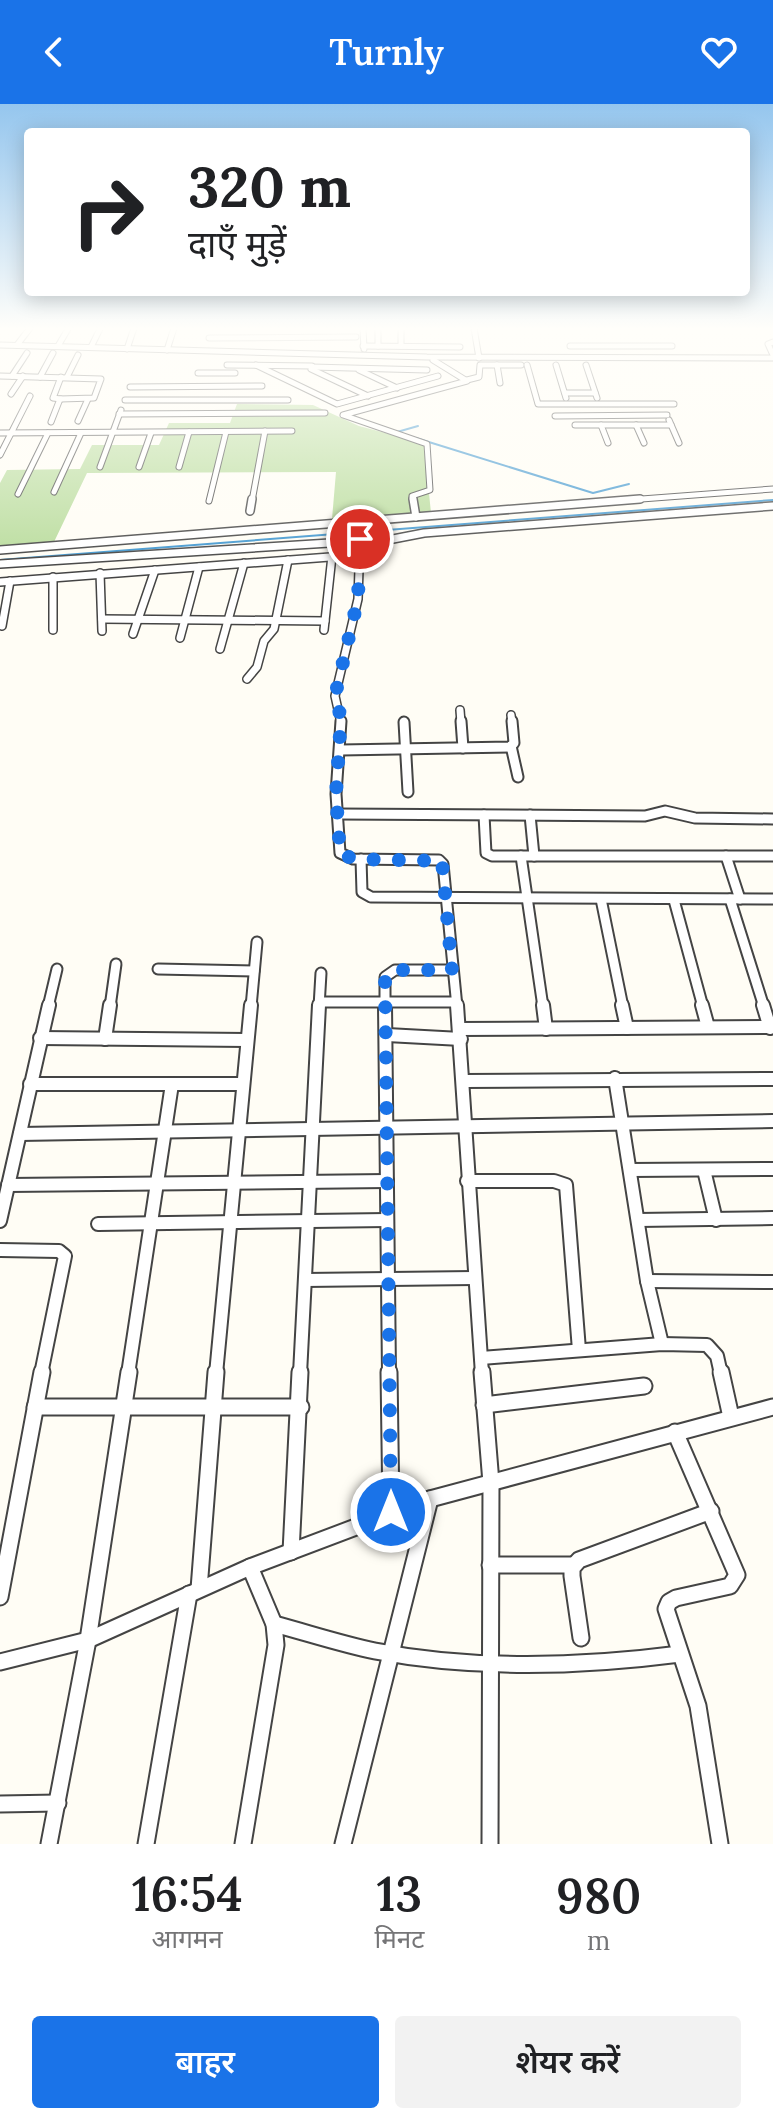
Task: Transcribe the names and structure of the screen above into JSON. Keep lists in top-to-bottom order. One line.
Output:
{"page":{"header":"Turnly","turn":["320 m","दाएँ मुड़ें"],"eta":["16:54","आगमन","13","मिनट","980","m"],"buttons":["बाहर","शेयर करें"]}}
